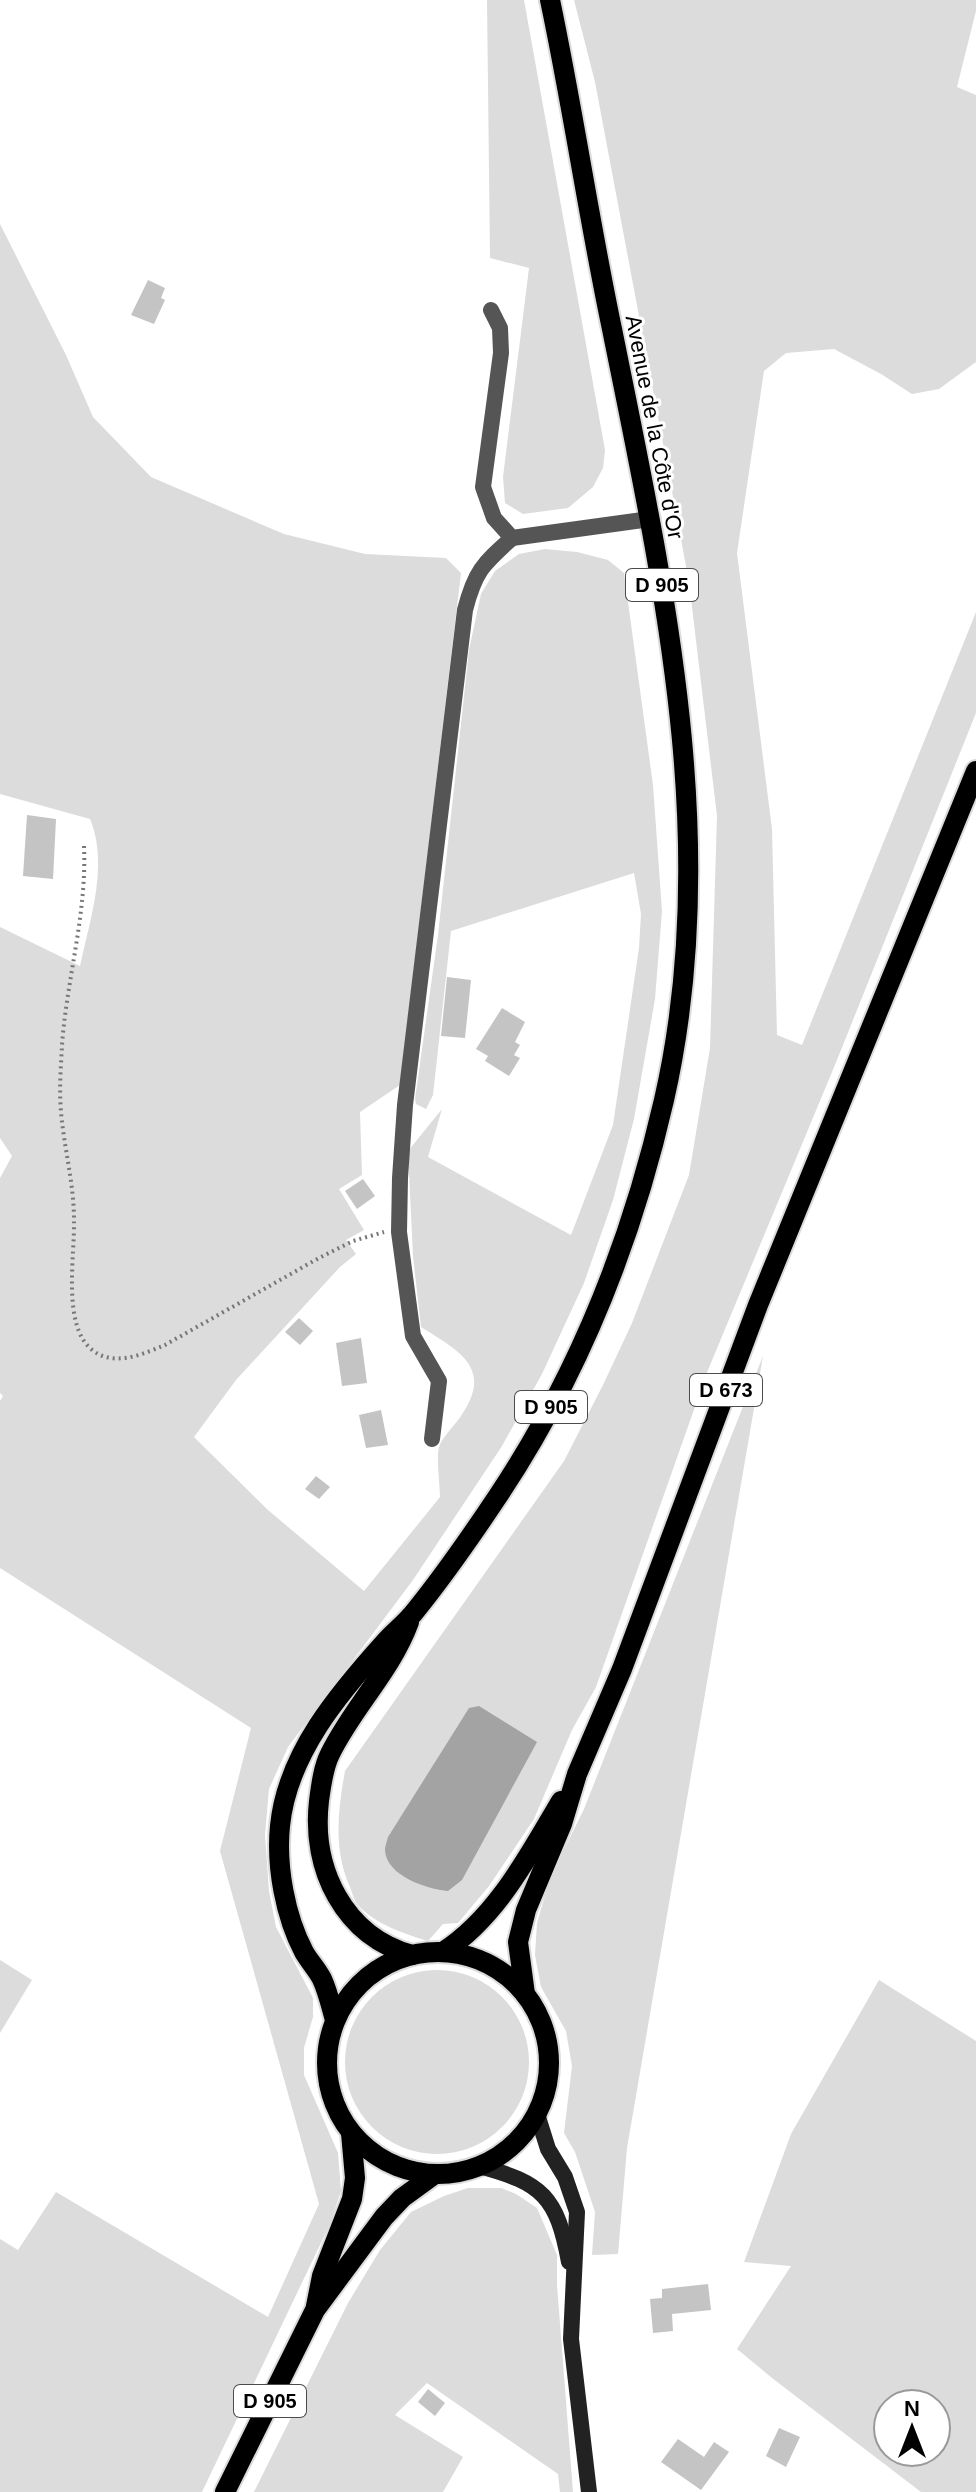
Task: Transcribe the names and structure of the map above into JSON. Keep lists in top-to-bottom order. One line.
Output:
{"streets":{"main road":["Avenue de la Côte d'Or","D 905","D 673"]},"crossings":[["Avenue de la Côte d'Or","D 905"],["Avenue de la Côte d'Or","D 673"],["D 905","D 673"]],"north":"top"}
